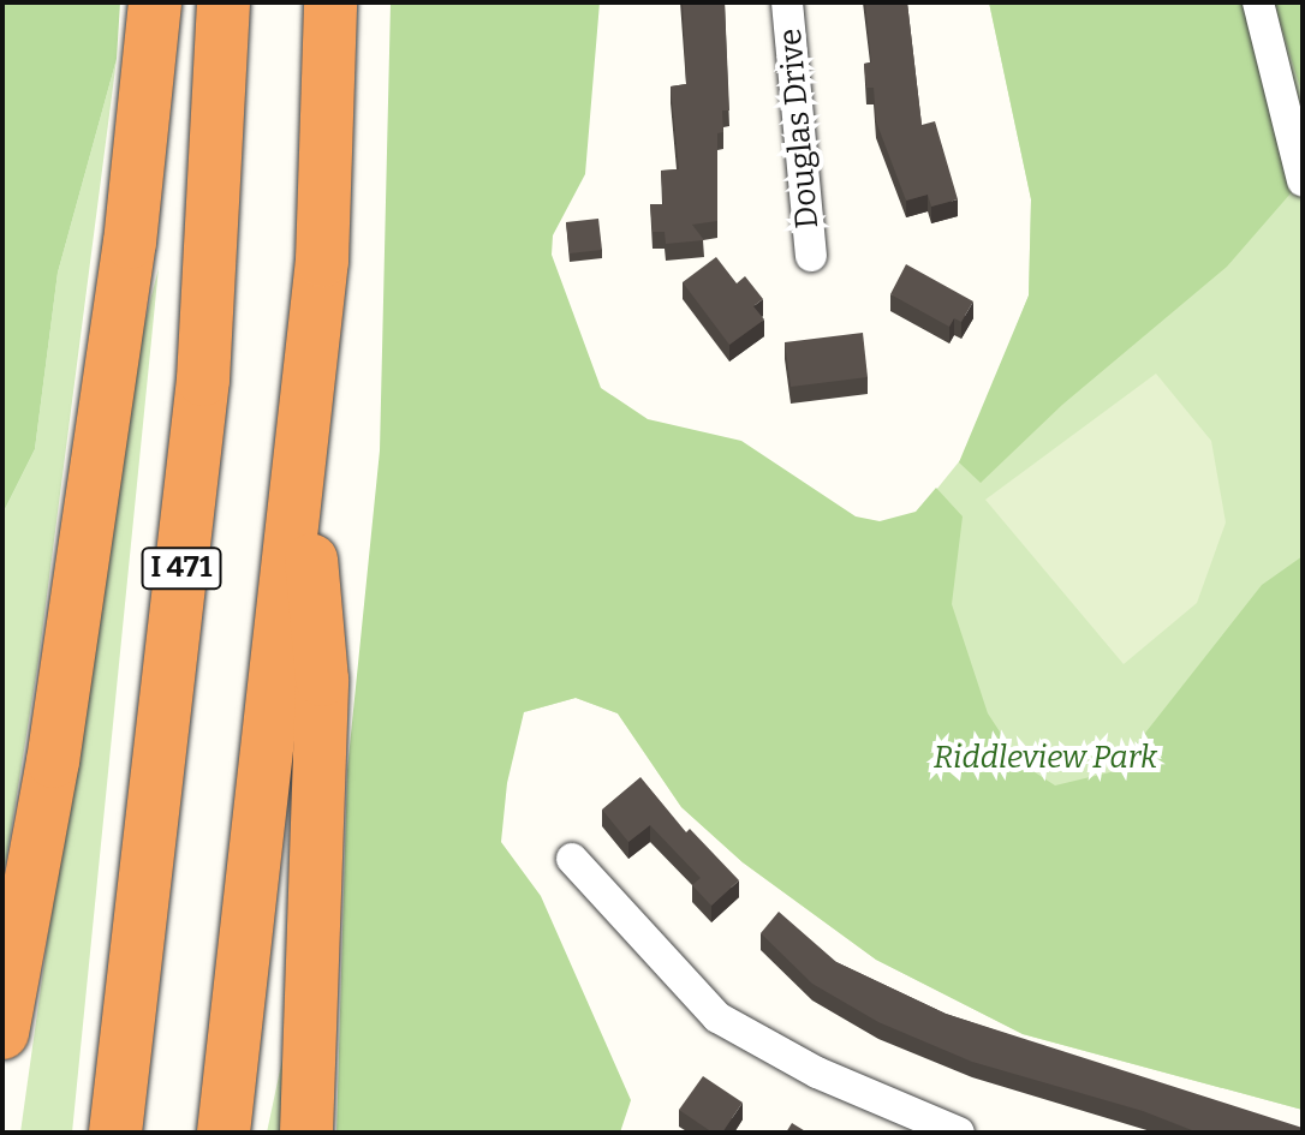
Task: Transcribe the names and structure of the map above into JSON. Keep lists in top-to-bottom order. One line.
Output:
{"streets":{"highway":["I 471"],"street":["Douglas Drive"]},"parks":["Riddleview Park"]}
